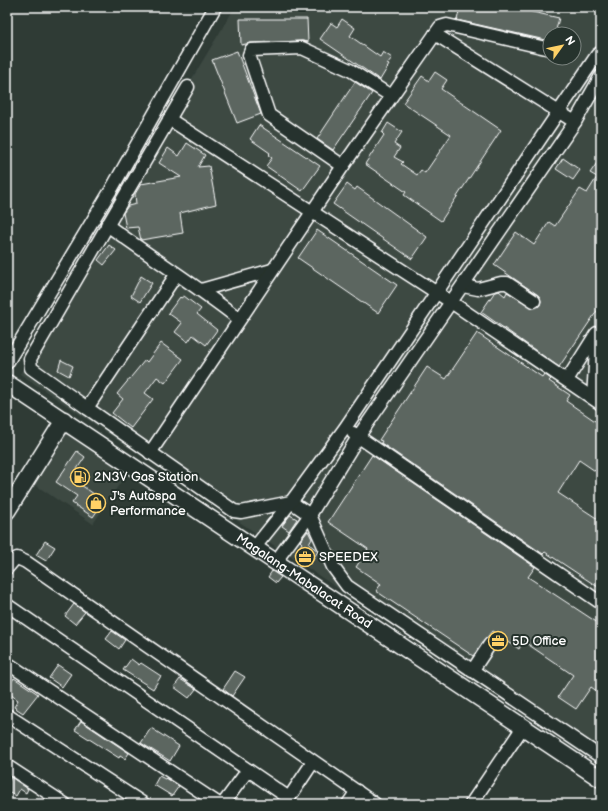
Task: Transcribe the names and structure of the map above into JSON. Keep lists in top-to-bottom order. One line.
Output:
{"streets":{"main road":["Magalang-Mabalacat Road"]},"places":{"fuel station":["2N3V Gas Station"],"shop":["J's Autospa Performance"],"office":["SPEEDEX","5D Office"]},"north":"top right"}
